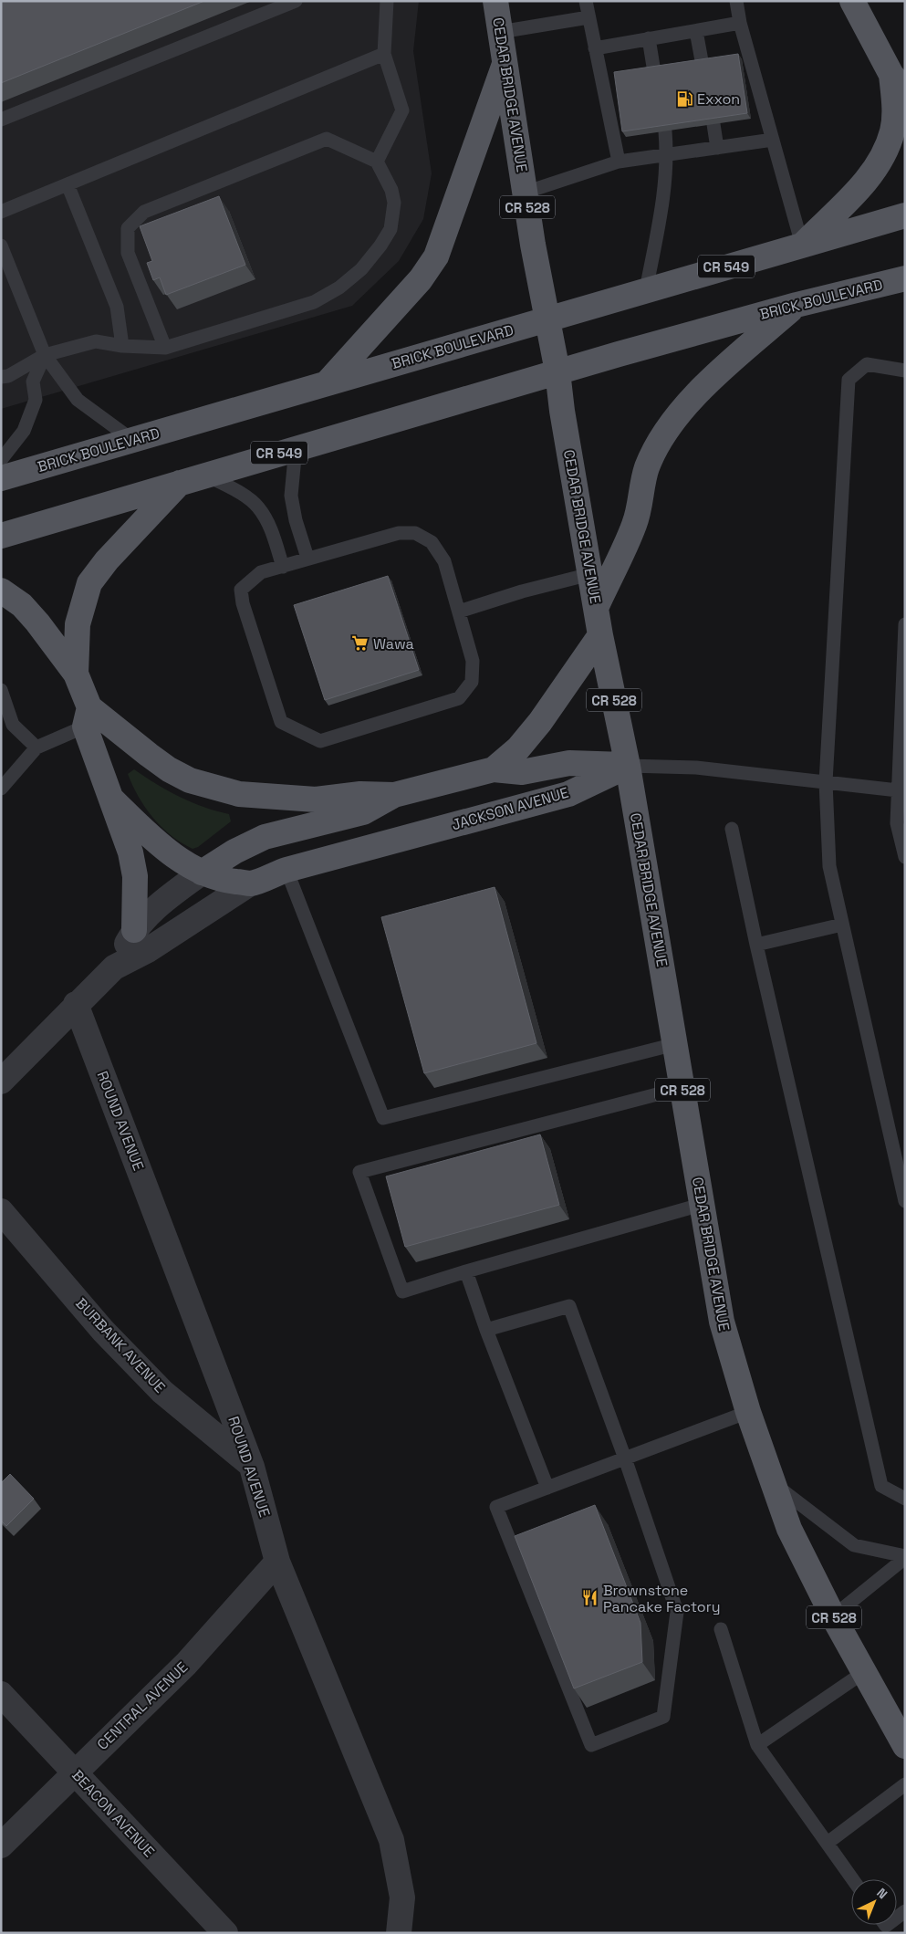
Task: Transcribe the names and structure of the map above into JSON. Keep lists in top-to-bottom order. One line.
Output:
{"streets":{"main road":["CEDAR BRIDGE AVENUE","CR 528","CR 549","BRICK BOULEVARD","JACKSON AVENUE"],"street":["ROUND AVENUE","BURBANK AVENUE","CENTRAL AVENUE","BEACON AVENUE"]},"crossings":[["CEDAR BRIDGE AVENUE","BRICK BOULEVARD"],["CEDAR BRIDGE AVENUE","JACKSON AVENUE"],["JACKSON AVENUE","ROUND AVENUE"],["ROUND AVENUE","BURBANK AVENUE"],["ROUND AVENUE","CENTRAL AVENUE"],["CENTRAL AVENUE","BEACON AVENUE"]],"places":{"fuel station":["Exxon"],"supermarket":["Wawa"],"restaurant":["Brownstone Pancake Factory"]},"north":"top right"}
